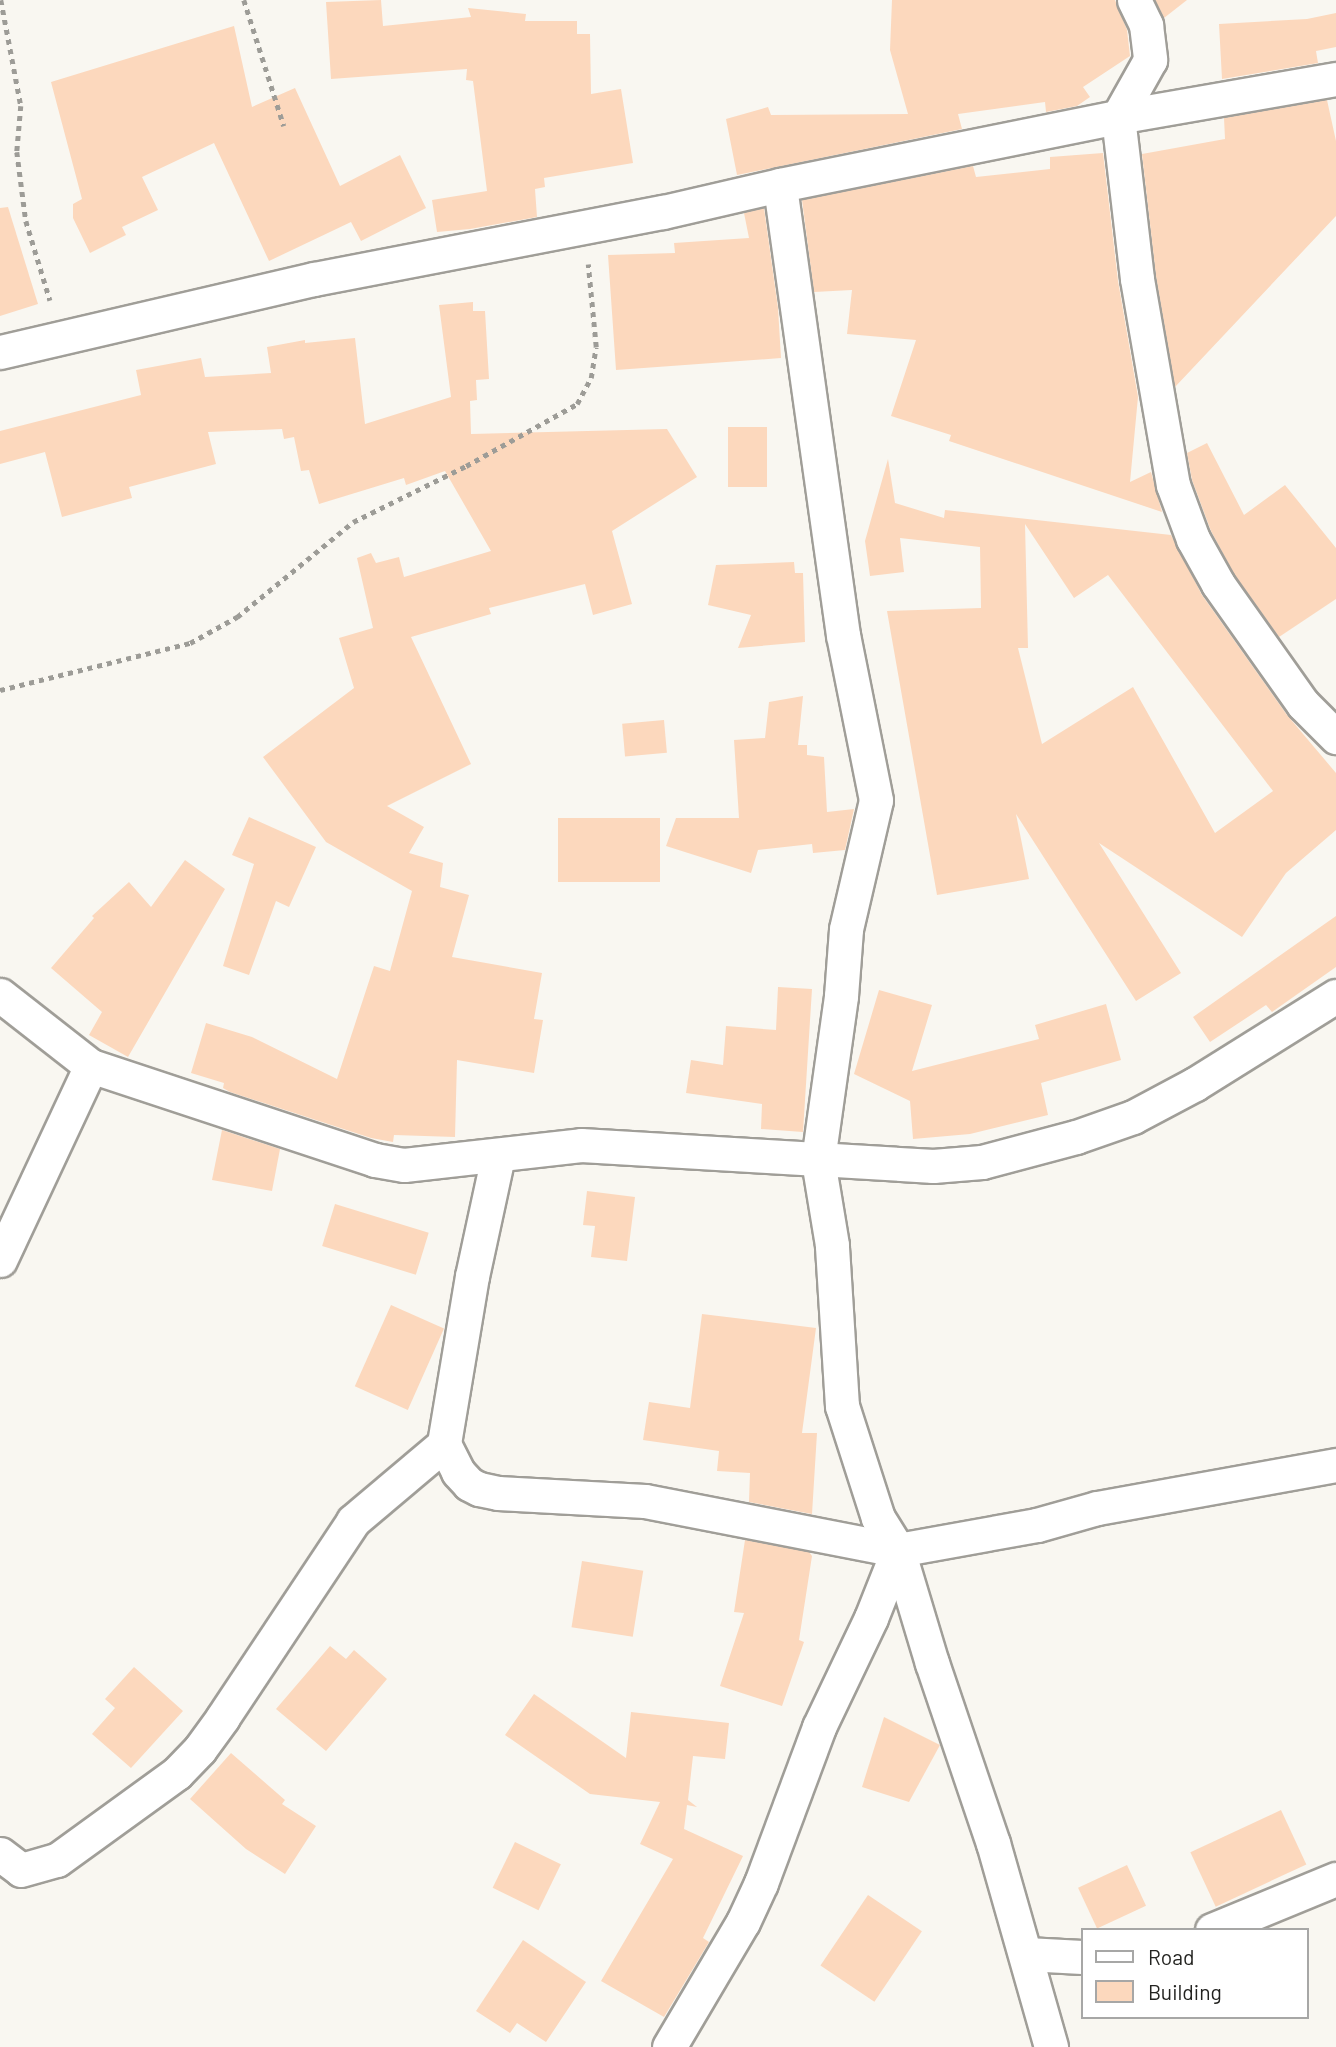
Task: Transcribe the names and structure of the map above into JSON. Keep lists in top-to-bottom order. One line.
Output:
{"legend":["Road","Building"]}
